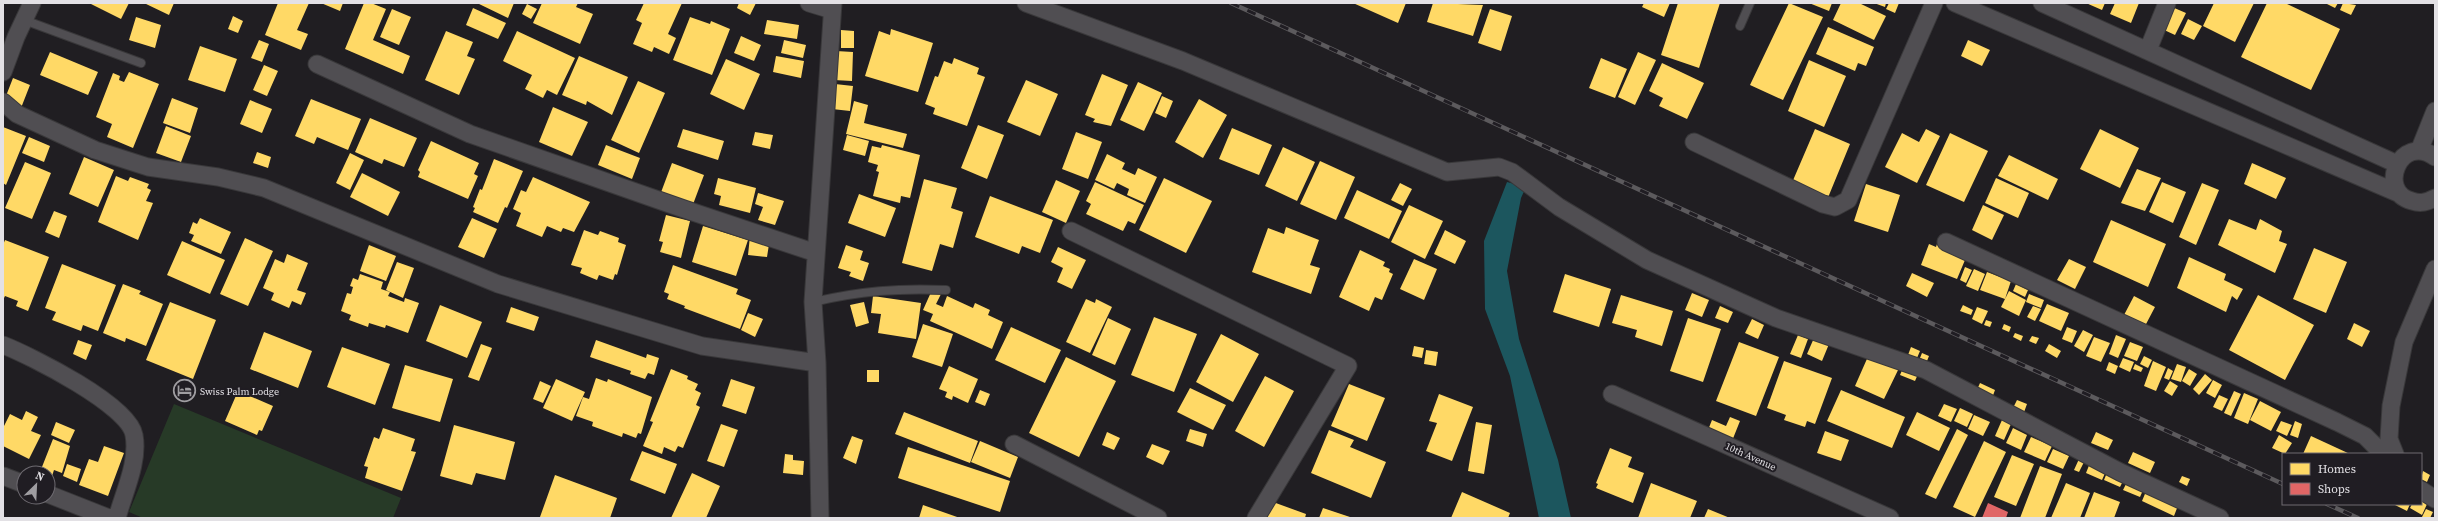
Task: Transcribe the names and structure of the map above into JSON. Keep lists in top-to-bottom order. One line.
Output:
{"streets":{"street":["10th Avenue"]},"places":{"hotel":["Swiss Palm Lodge"]},"legend":["Homes","Shops"],"north":"top right"}
